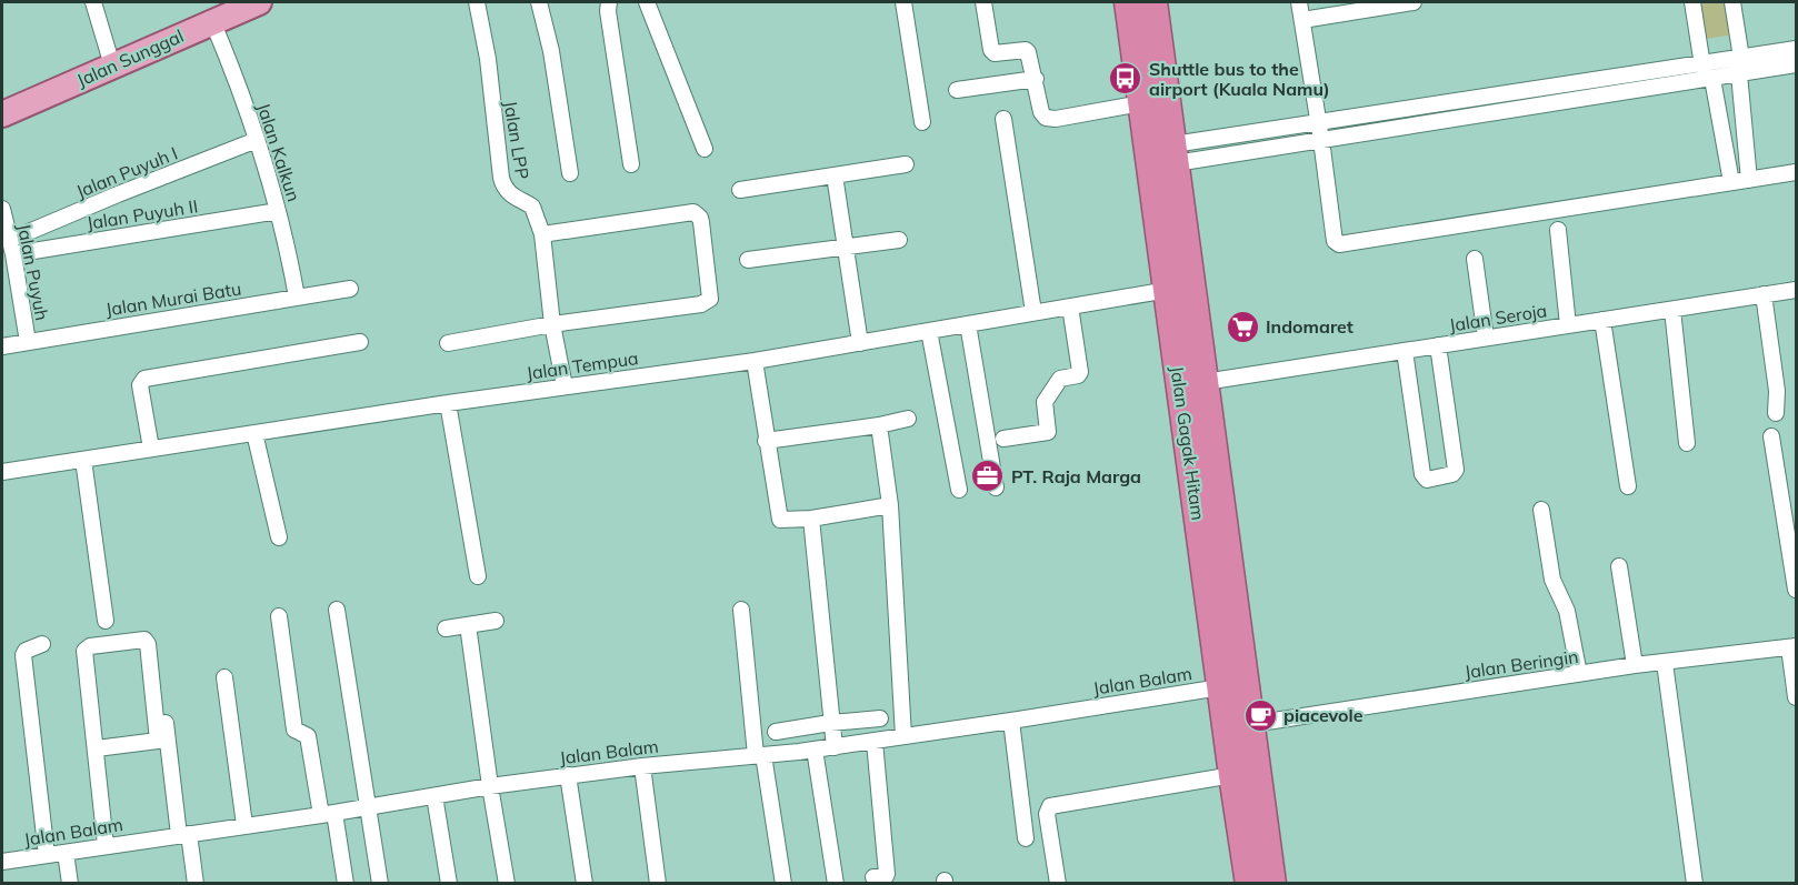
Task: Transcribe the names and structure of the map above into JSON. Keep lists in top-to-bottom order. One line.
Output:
{"streets":{"highway":["Jalan Gagak Hitam"],"main road":["Jalan Sunggal"],"street":["Jalan LPP","Jalan Kalkun","Jalan Puyuh I","Jalan Puyuh II","Jalan Puyuh","Jalan Murai Batu","Jalan Seroja","Jalan Tempua","Jalan Beringin","Jalan Balam"]},"crossings":[["Jalan Sunggal","Jalan Kalkun"],["Jalan LPP","Jalan Tempua"],["Jalan Kalkun","Jalan Puyuh I"],["Jalan Kalkun","Jalan Puyuh II"],["Jalan Kalkun","Jalan Murai Batu"],["Jalan Puyuh I","Jalan Puyuh II"],["Jalan Puyuh I","Jalan Puyuh"],["Jalan Puyuh II","Jalan Puyuh"],["Jalan Puyuh","Jalan Murai Batu"],["Jalan Seroja","Jalan Gagak Hitam"],["Jalan Tempua","Jalan Gagak Hitam"],["Jalan Gagak Hitam","Jalan Beringin"],["Jalan Gagak Hitam","Jalan Balam"]],"places":{"bus stop":["Shuttle bus to the airport (Kuala Namu)"],"supermarket":["Indomaret"],"office":["PT. Raja Marga"],"cafe":["piacevole"]}}
